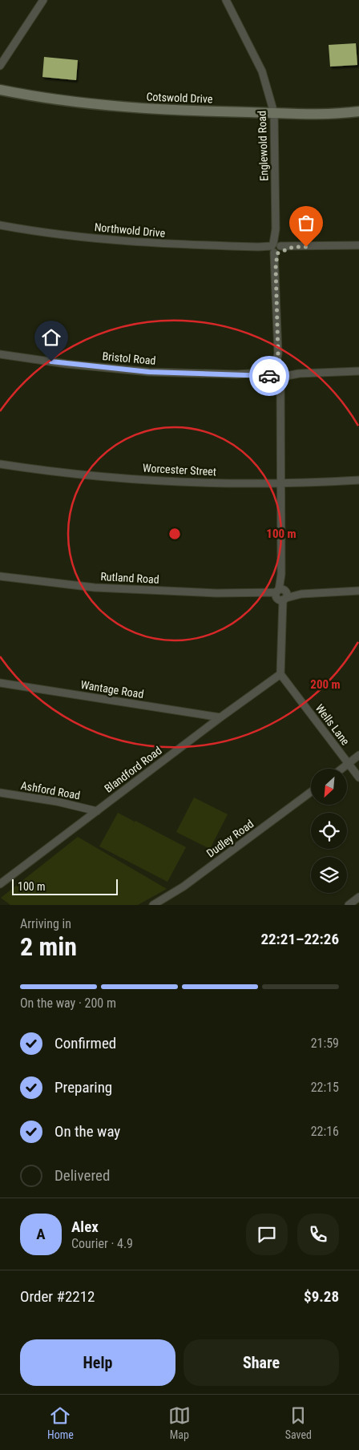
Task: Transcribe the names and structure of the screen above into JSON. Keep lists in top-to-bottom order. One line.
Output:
{"streets":{"main road":["Cotswold Drive"],"street":["Englewold Road","Northwold Drive","Bristol Road","Worcester Street","Rutland Road","Wantage Road","Wells Lane","Blandford Road","Ashford Road","Dudley Road"]},"crossings":[["Cotswold Drive","Englewold Road"],["Englewold Road","Northwold Drive"],["Englewold Road","Bristol Road"],["Wantage Road","Blandford Road"],["Wells Lane","Blandford Road"],["Blandford Road","Ashford Road"]],"scale_bar":"100 m","north":"bottom left","page":{"scale":"100 m","heading":["2 min","Arriving in","22:21–22:26"],"panel":["Alex","Courier · 4.9","Order #2212","$9.28"],"bar":"On the way · 200 m","list":[["Confirmed","21:59"],["Preparing","22:15"],["On the way","22:16"],"Delivered"],"round":"A","buttons":["Help","Share"],"tabs":["Home","Map","Saved"]},"rings":["100 m","200 m"]}
